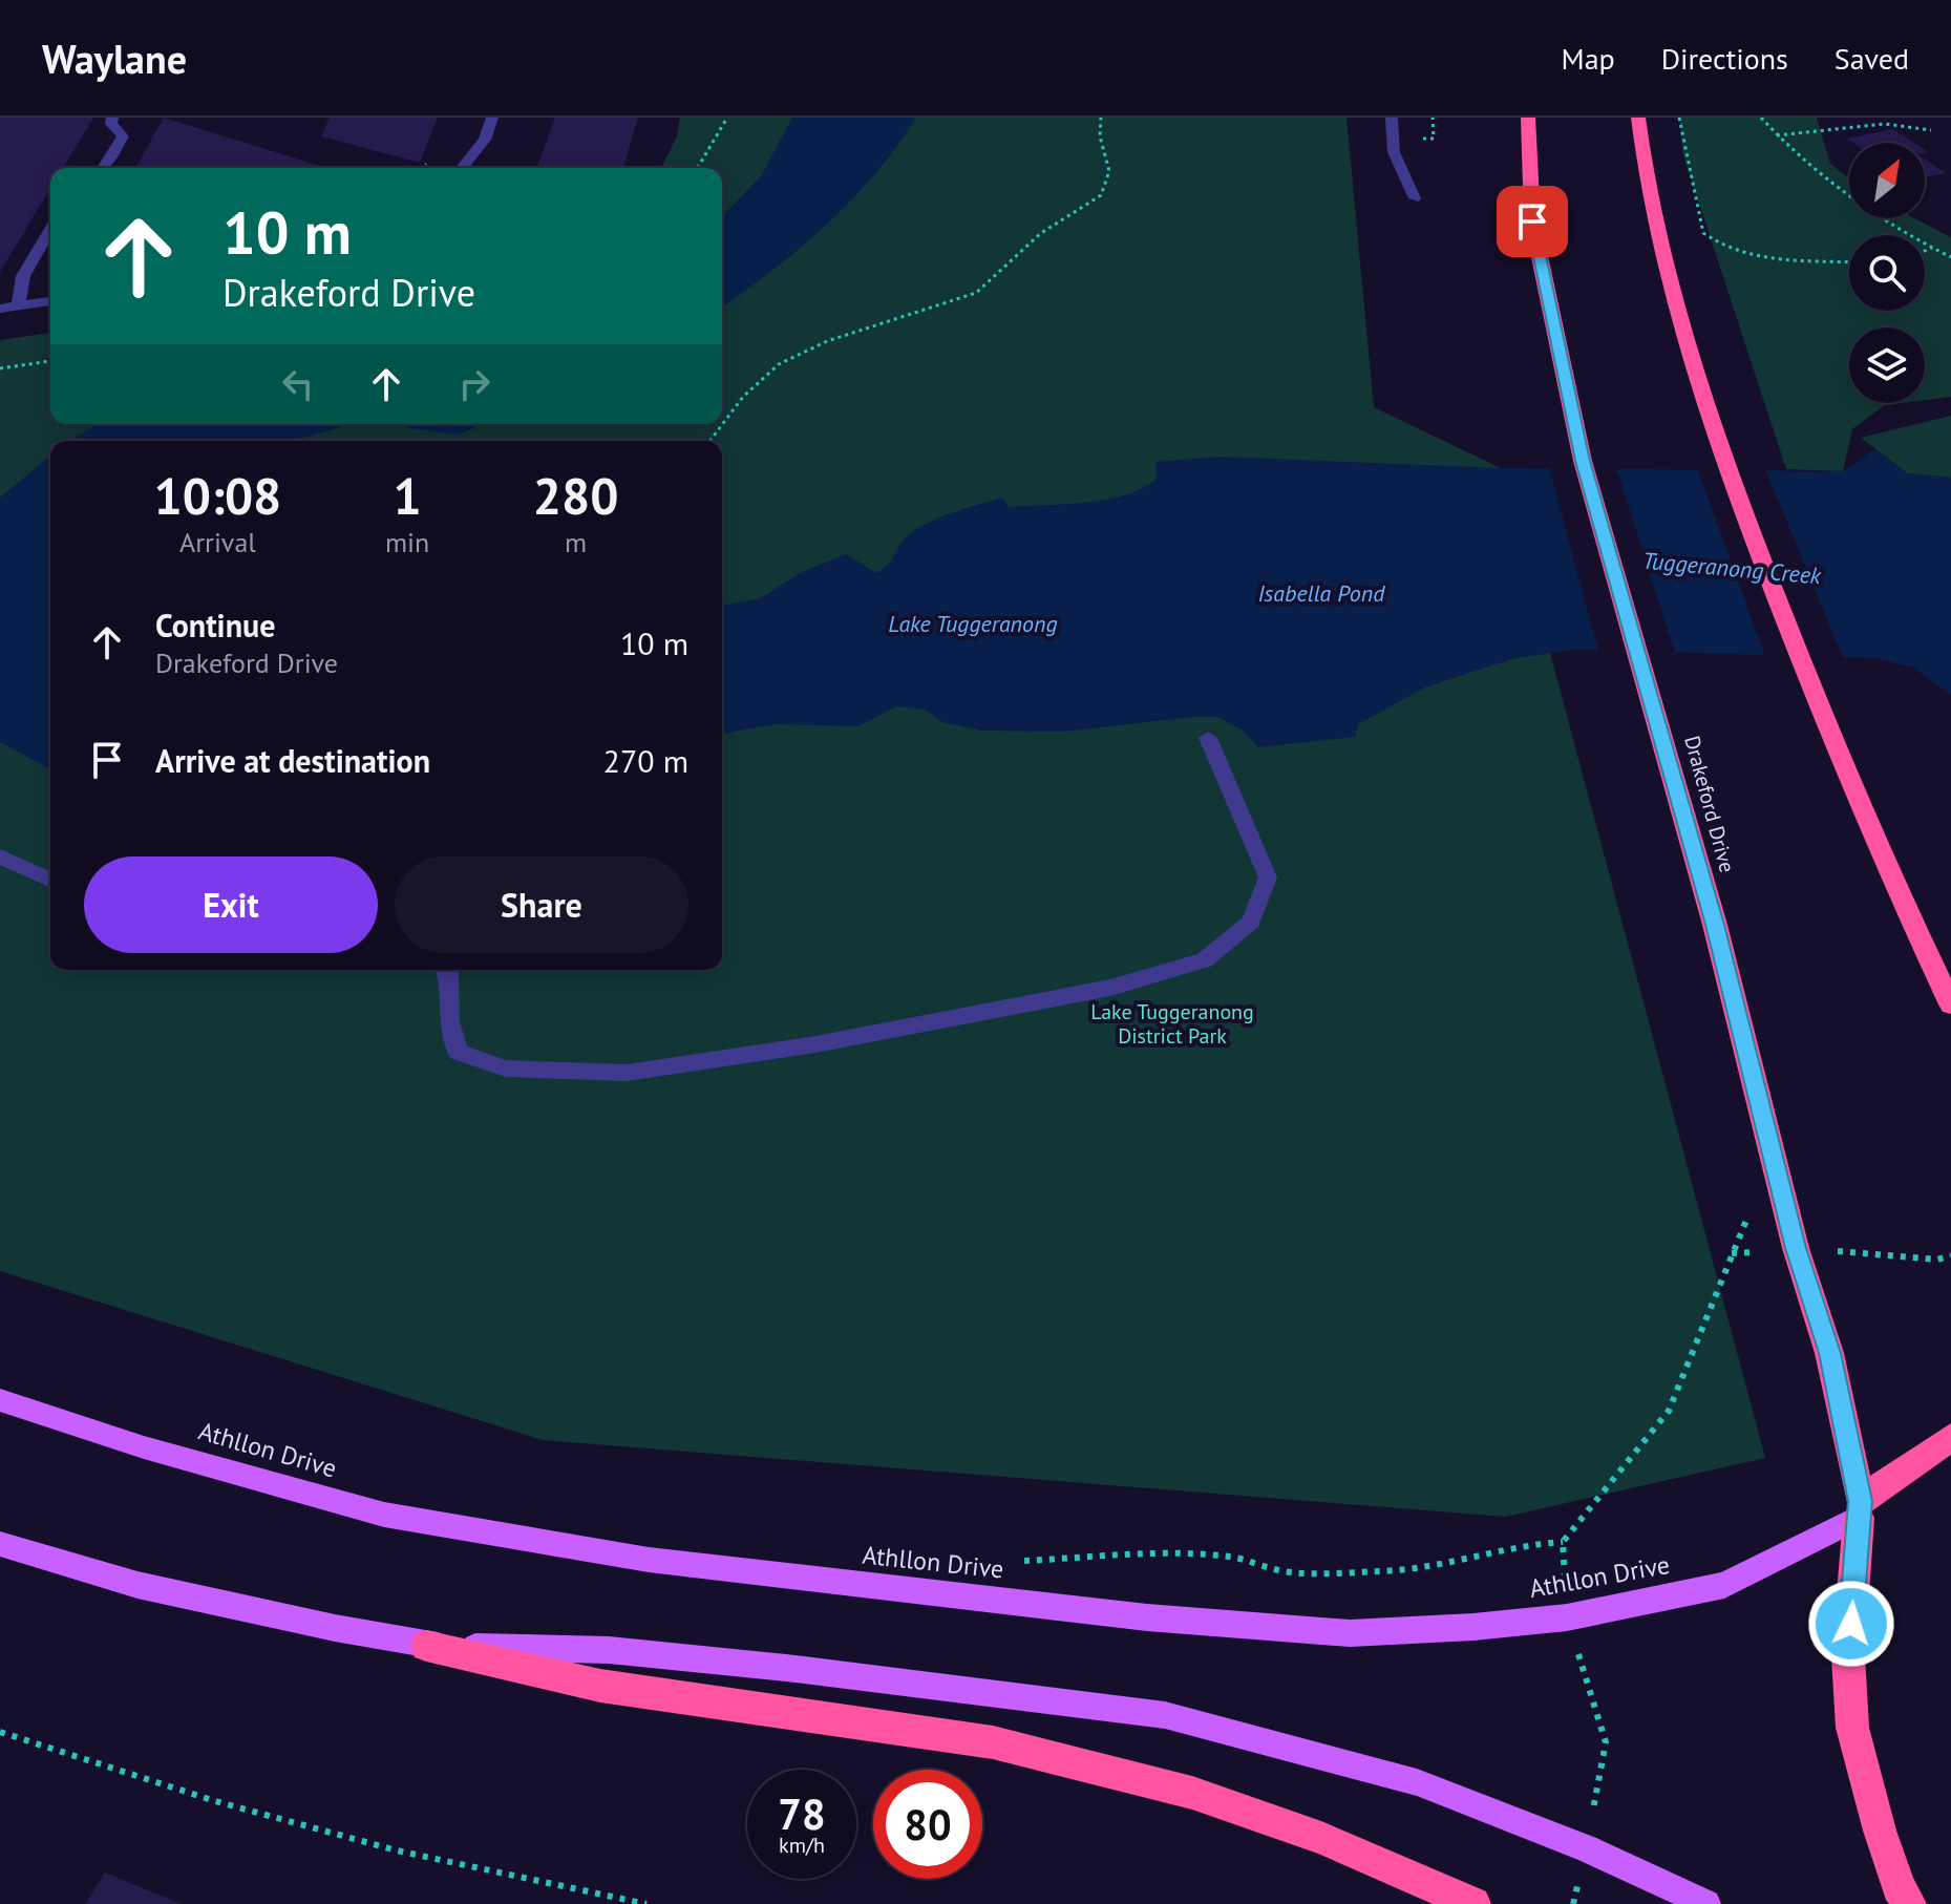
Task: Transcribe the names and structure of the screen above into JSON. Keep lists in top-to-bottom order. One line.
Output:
{"streets":{"highway":["Drakeford Drive"],"main road":["Athllon Drive"]},"crossings":[["Drakeford Drive","Athllon Drive"]],"water":["Tuggeranong Creek","Isabella Pond","Lake Tuggeranong"],"parks":["Lake Tuggeranong District Park"],"north":"top right","page":{"header":"Waylane","nav":["Map","Directions","Saved"],"turn":["10 m","Drakeford Drive"],"eta":["10:08","Arrival","1","min","280","m"],"list":[{"name":"Continue","note":"Drakeford Drive","value":"10 m"},{"name":"Arrive at destination","value":"270 m"}],"buttons":["Exit","Share"],"speed":"78 km/h","limit":"80"}}
